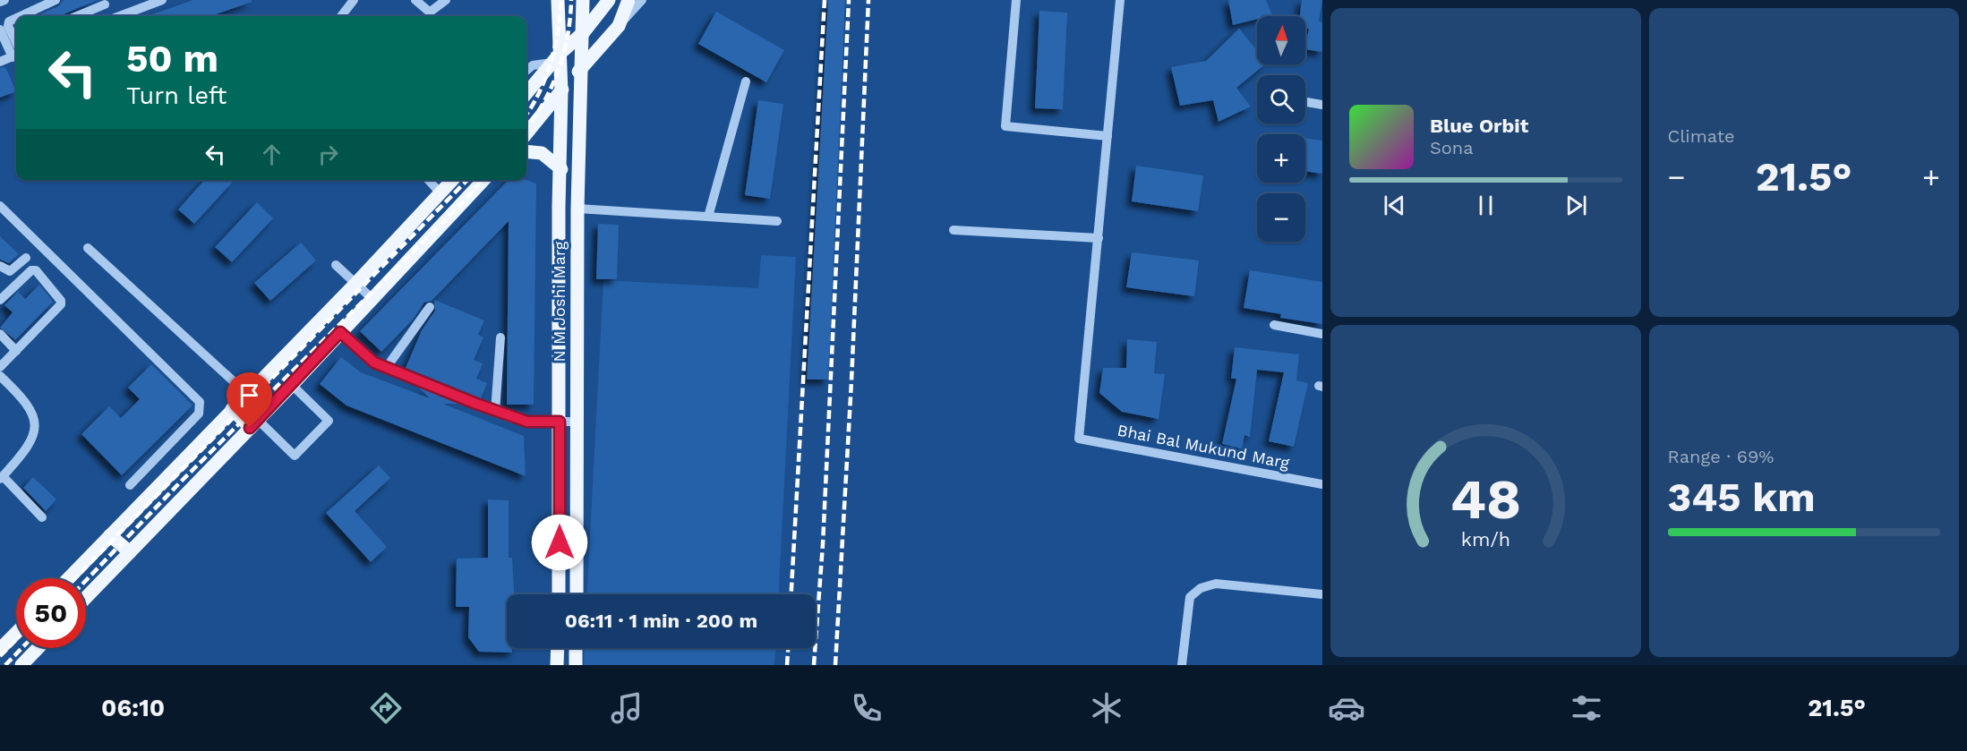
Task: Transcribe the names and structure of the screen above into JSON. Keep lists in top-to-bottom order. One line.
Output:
{"streets":{"main road":["N M Joshi Marg"],"street":["Bhai Bal Mukund Marg"]},"north":"top","page":{"tile":["Climate",["Range · 69%","345 km"]],"map_buttons":["+","−"],"turn":["50 m","Turn left"],"song":["Blue Orbit","Sona"],"heat":["−","21.5°","+"],"limit":"50","trip":"06:11 · 1 min · 200 m","tabs":["06:10","21.5°"],"gauge":["48","km/h"]}}
